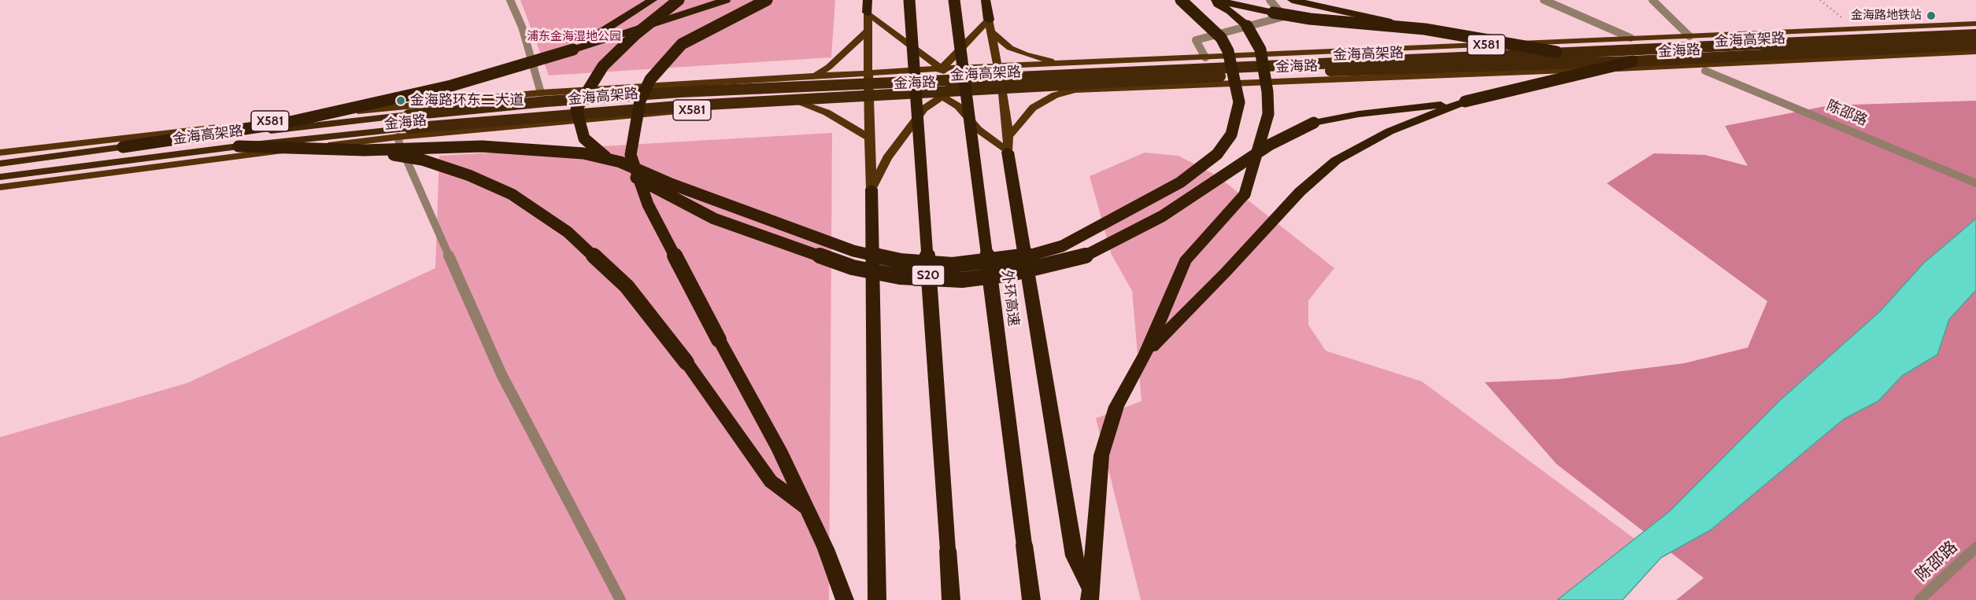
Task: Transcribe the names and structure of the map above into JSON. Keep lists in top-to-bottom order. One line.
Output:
{"streets":{"highway":["金海高架路","S20","外环高速"],"main road":["X581","金海路"],"street":["陈邵路"]},"parks":["浦东金海湿地公园"],"places":["金海路地铁站","金海路环东二大道"]}
